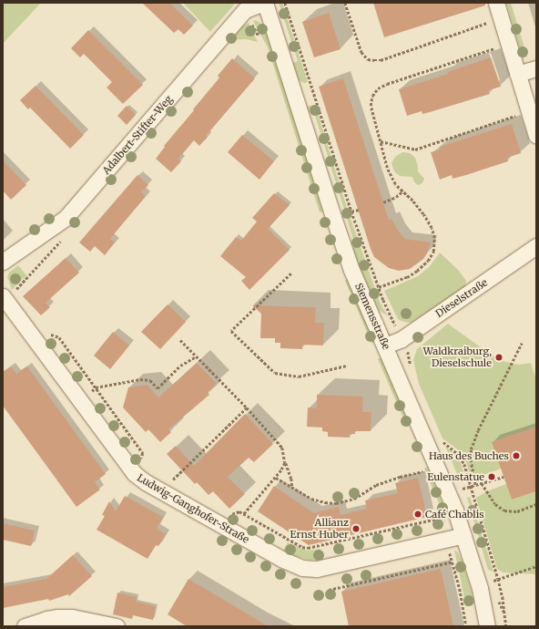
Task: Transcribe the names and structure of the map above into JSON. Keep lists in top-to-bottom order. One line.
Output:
{"streets":{"street":["Adalbert-Stifter-Weg","Dieselstraße","Siemensstraße","Ludwig-Ganghofer-Straße"]},"crossings":[["Adalbert-Stifter-Weg","Siemensstraße"],["Dieselstraße","Siemensstraße"],["Siemensstraße","Ludwig-Ganghofer-Straße"]],"places":["Waldkraiburg, Dieselschule","Haus des Buches","Eulenstatue","Café Chablis","Allianz Ernst Huber"]}
